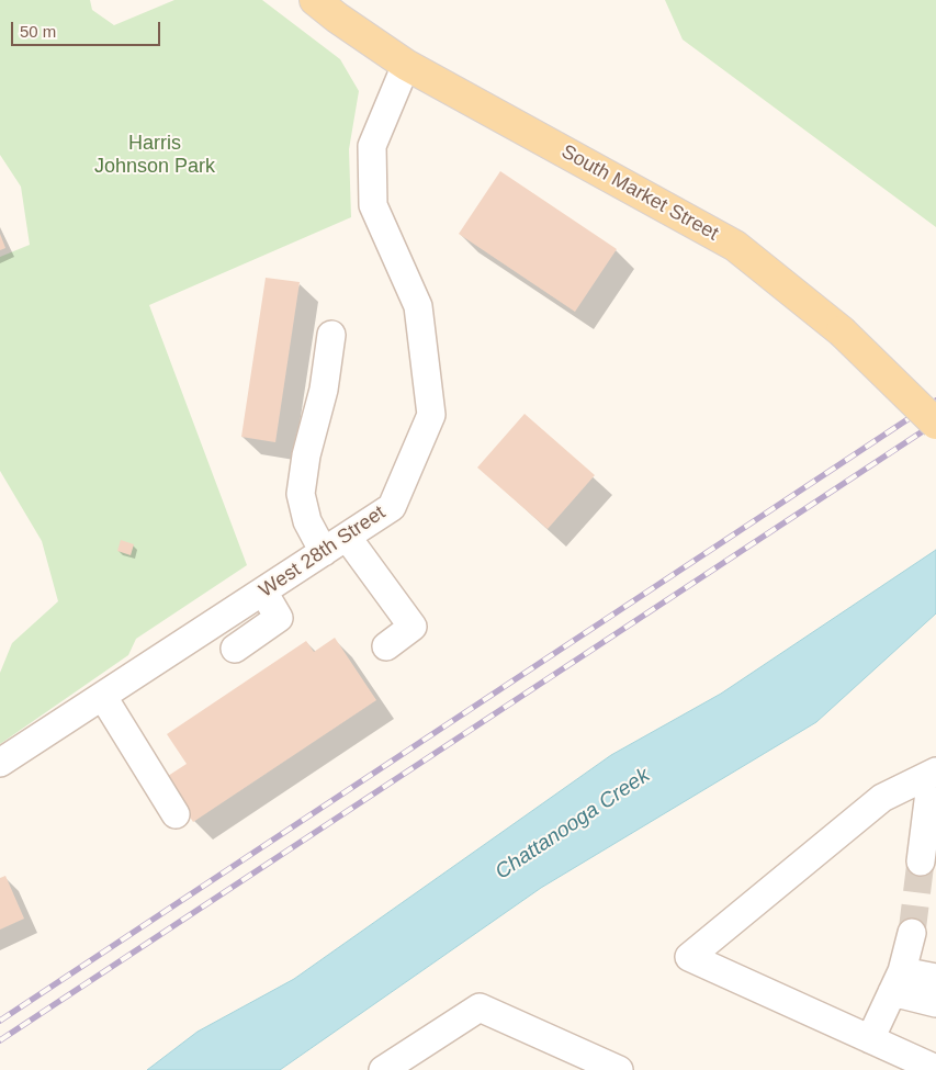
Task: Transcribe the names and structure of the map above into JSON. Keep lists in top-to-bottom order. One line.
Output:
{"streets":{"main road":["South Market Street"],"street":["West 28th Street"]},"crossings":[["South Market Street","West 28th Street"]],"water":["Chattanooga Creek"],"parks":["Harris Johnson Park"],"scale_bar":"50 m"}
